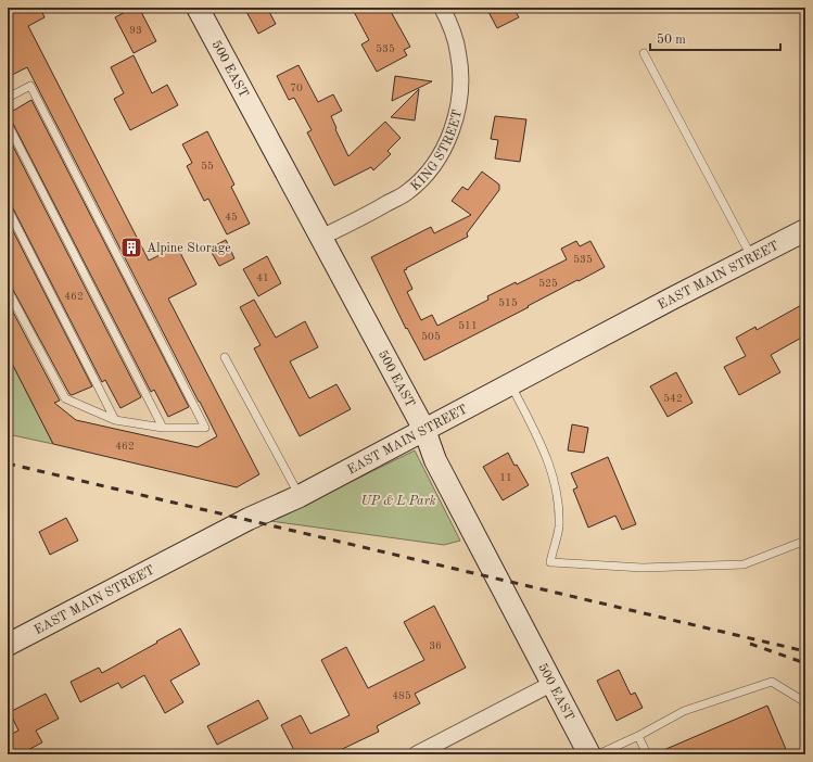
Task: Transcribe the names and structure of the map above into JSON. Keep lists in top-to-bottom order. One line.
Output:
{"streets":{"main road":["500 EAST","EAST MAIN STREET"],"street":["KING STREET"]},"crossings":[["500 EAST","KING STREET"],["500 EAST","EAST MAIN STREET"]],"parks":["UP & L Park"],"places":{"building":["Alpine Storage"]},"house_numbers":["93","535","70","55","45","535","41","525","462","515","511","505","542","462","11","36","485"],"scale_bar":"50 m"}
